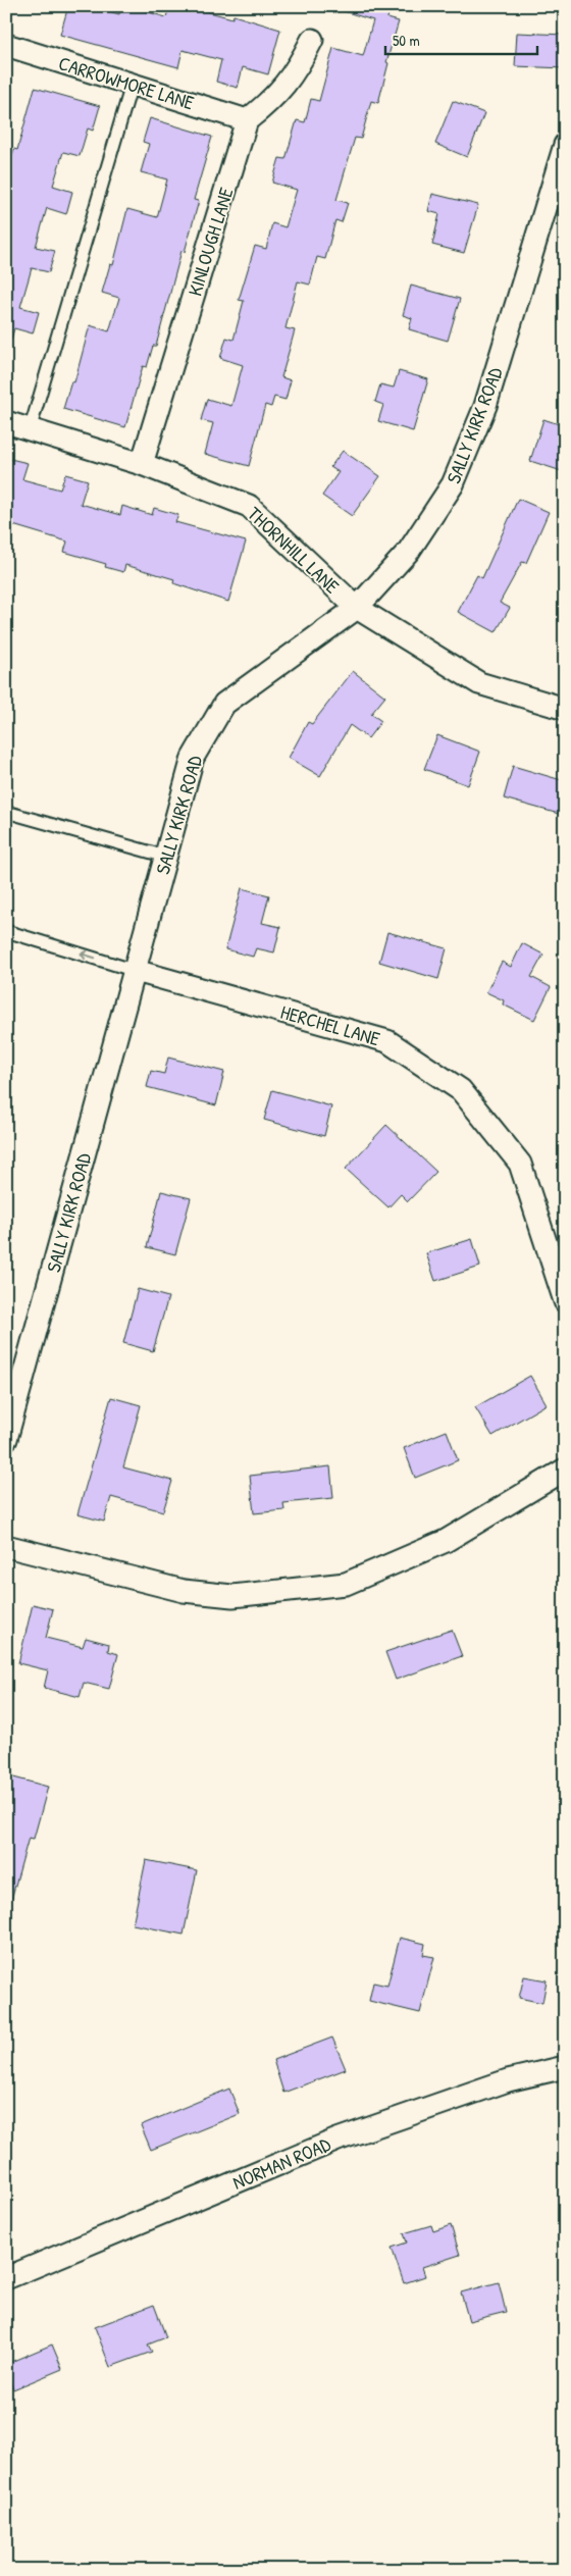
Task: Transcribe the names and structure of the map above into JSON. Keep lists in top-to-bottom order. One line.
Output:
{"streets":{"street":["CARROWMORE LANE","KINLOUGH LANE","SALLY KIRK ROAD","THORNHILL LANE","HERCHEL LANE","NORMAN ROAD"]},"crossings":[["CARROWMORE LANE","KINLOUGH LANE"],["KINLOUGH LANE","THORNHILL LANE"],["SALLY KIRK ROAD","THORNHILL LANE"],["SALLY KIRK ROAD","HERCHEL LANE"]],"scale_bar":"50 m"}
